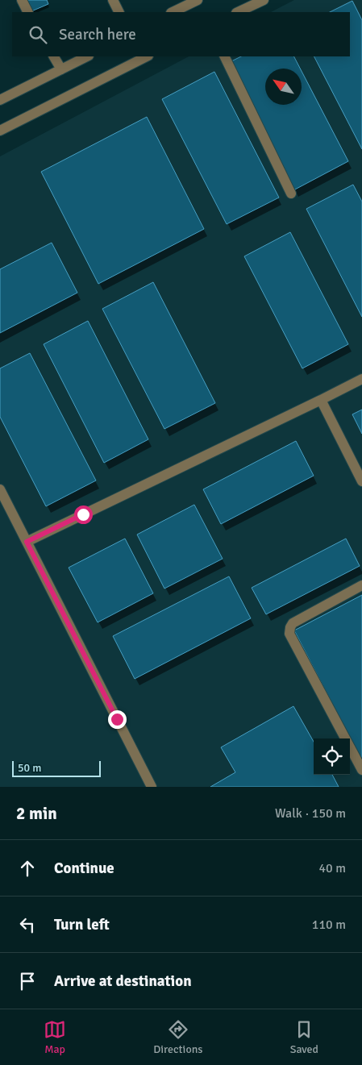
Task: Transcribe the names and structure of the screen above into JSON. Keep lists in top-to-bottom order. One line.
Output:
{"scale_bar":"50 m","north":"top left","page":{"search":"Search here","scale":"50 m","heading":["2 min","Walk · 150 m"],"list":[["Continue","40 m"],["Turn left","110 m"],"Arrive at destination"],"nav":["Map","Directions","Saved"]}}
